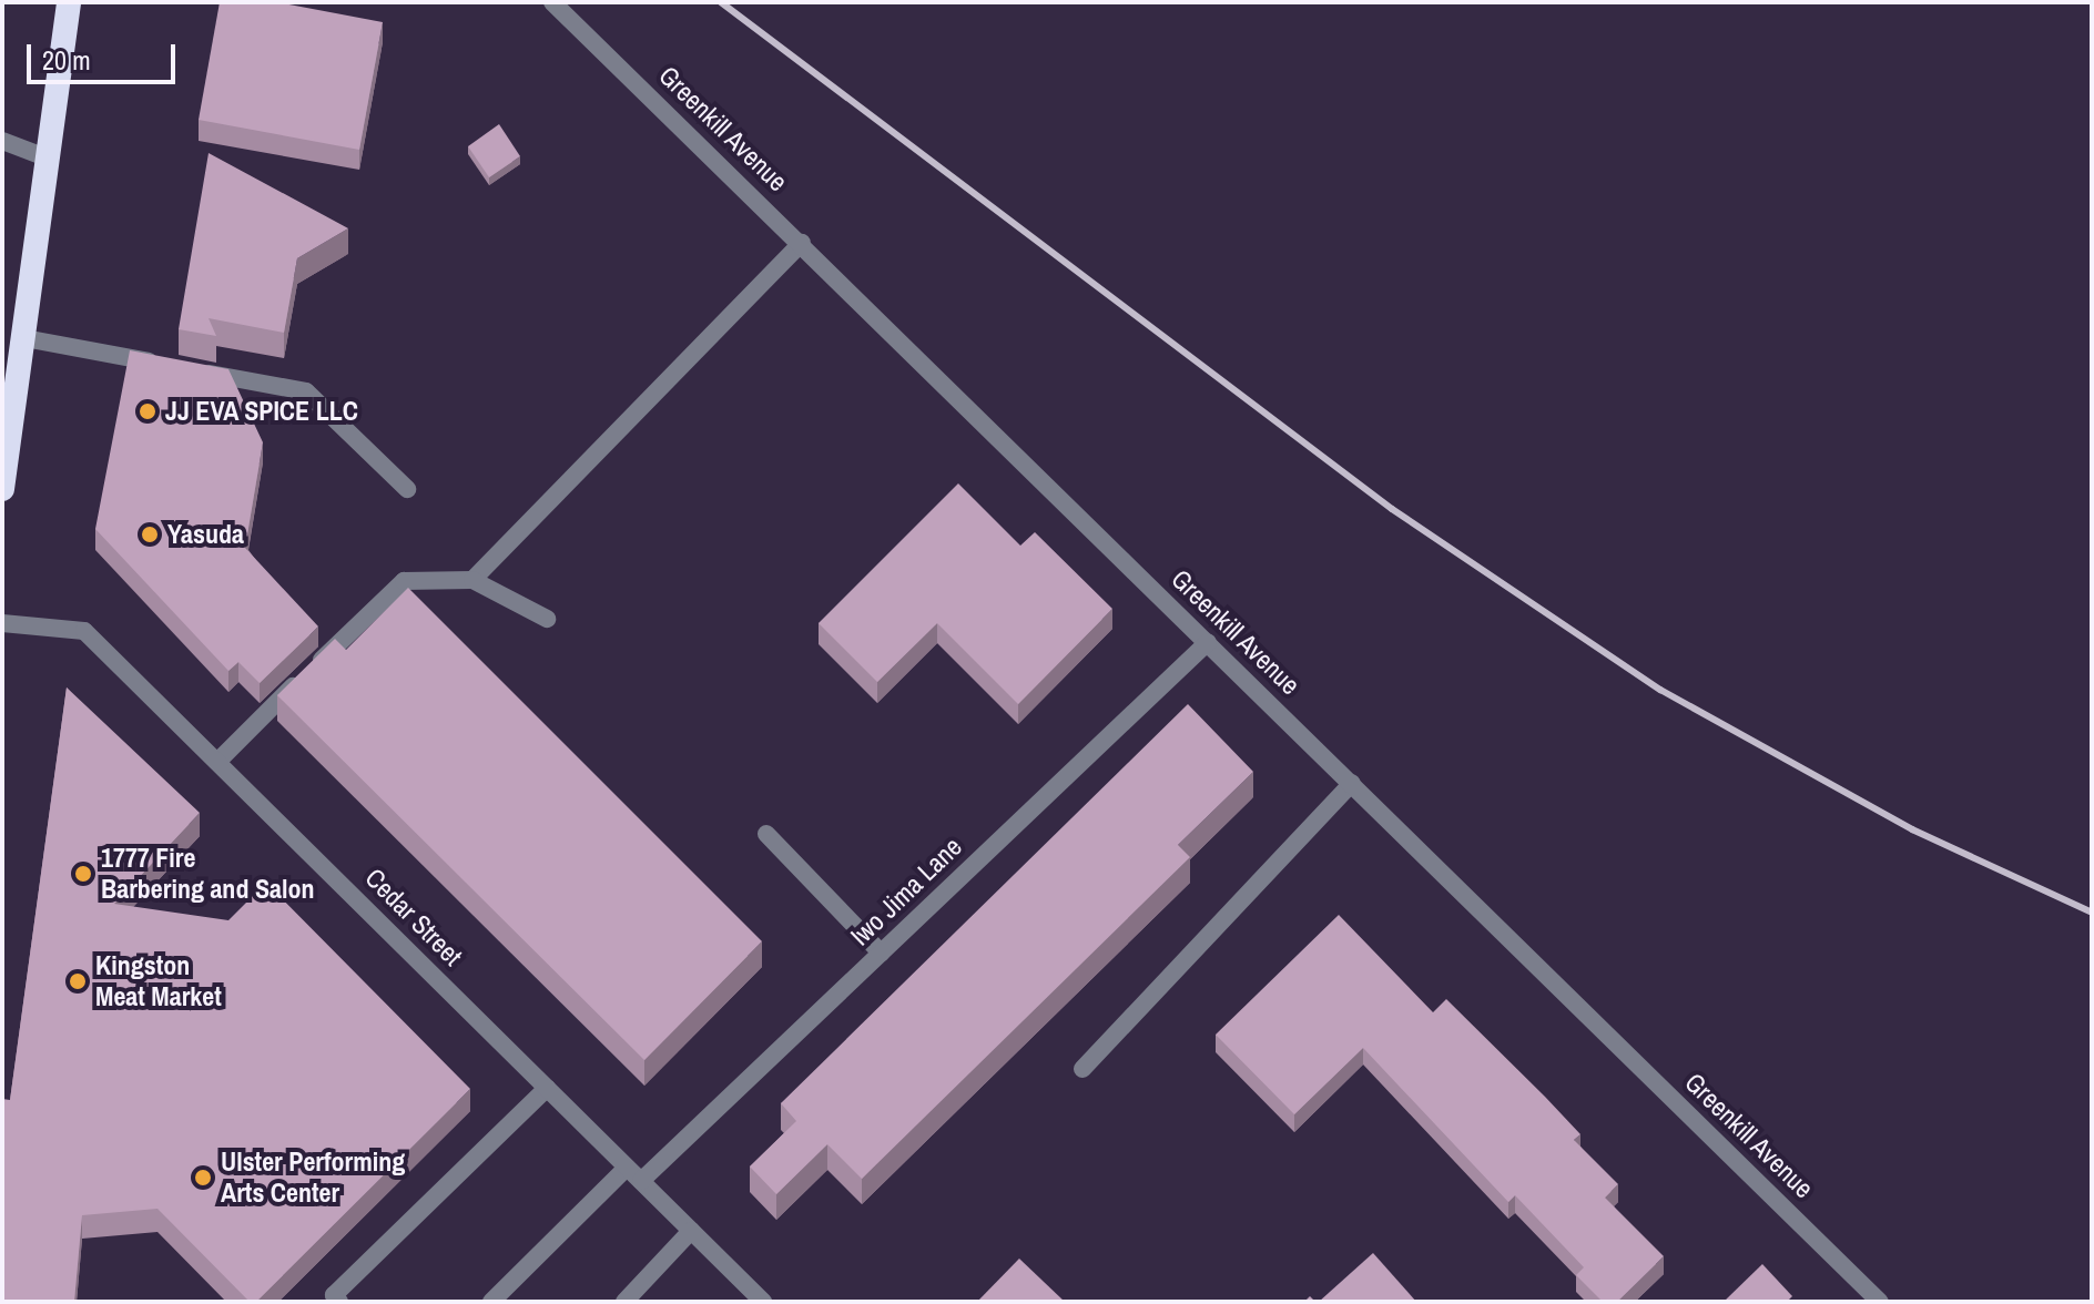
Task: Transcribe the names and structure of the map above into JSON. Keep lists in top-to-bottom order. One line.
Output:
{"streets":{"street":["Greenkill Avenue","Iwo Jima Lane","Cedar Street"]},"crossings":[["Greenkill Avenue","Iwo Jima Lane"],["Iwo Jima Lane","Cedar Street"]],"places":["JJ EVA SPICE LLC","Yasuda","1777 Fire Barbering and Salon","Kingston Meat Market","Ulster Performing Arts Center"],"scale_bar":"20 m"}
